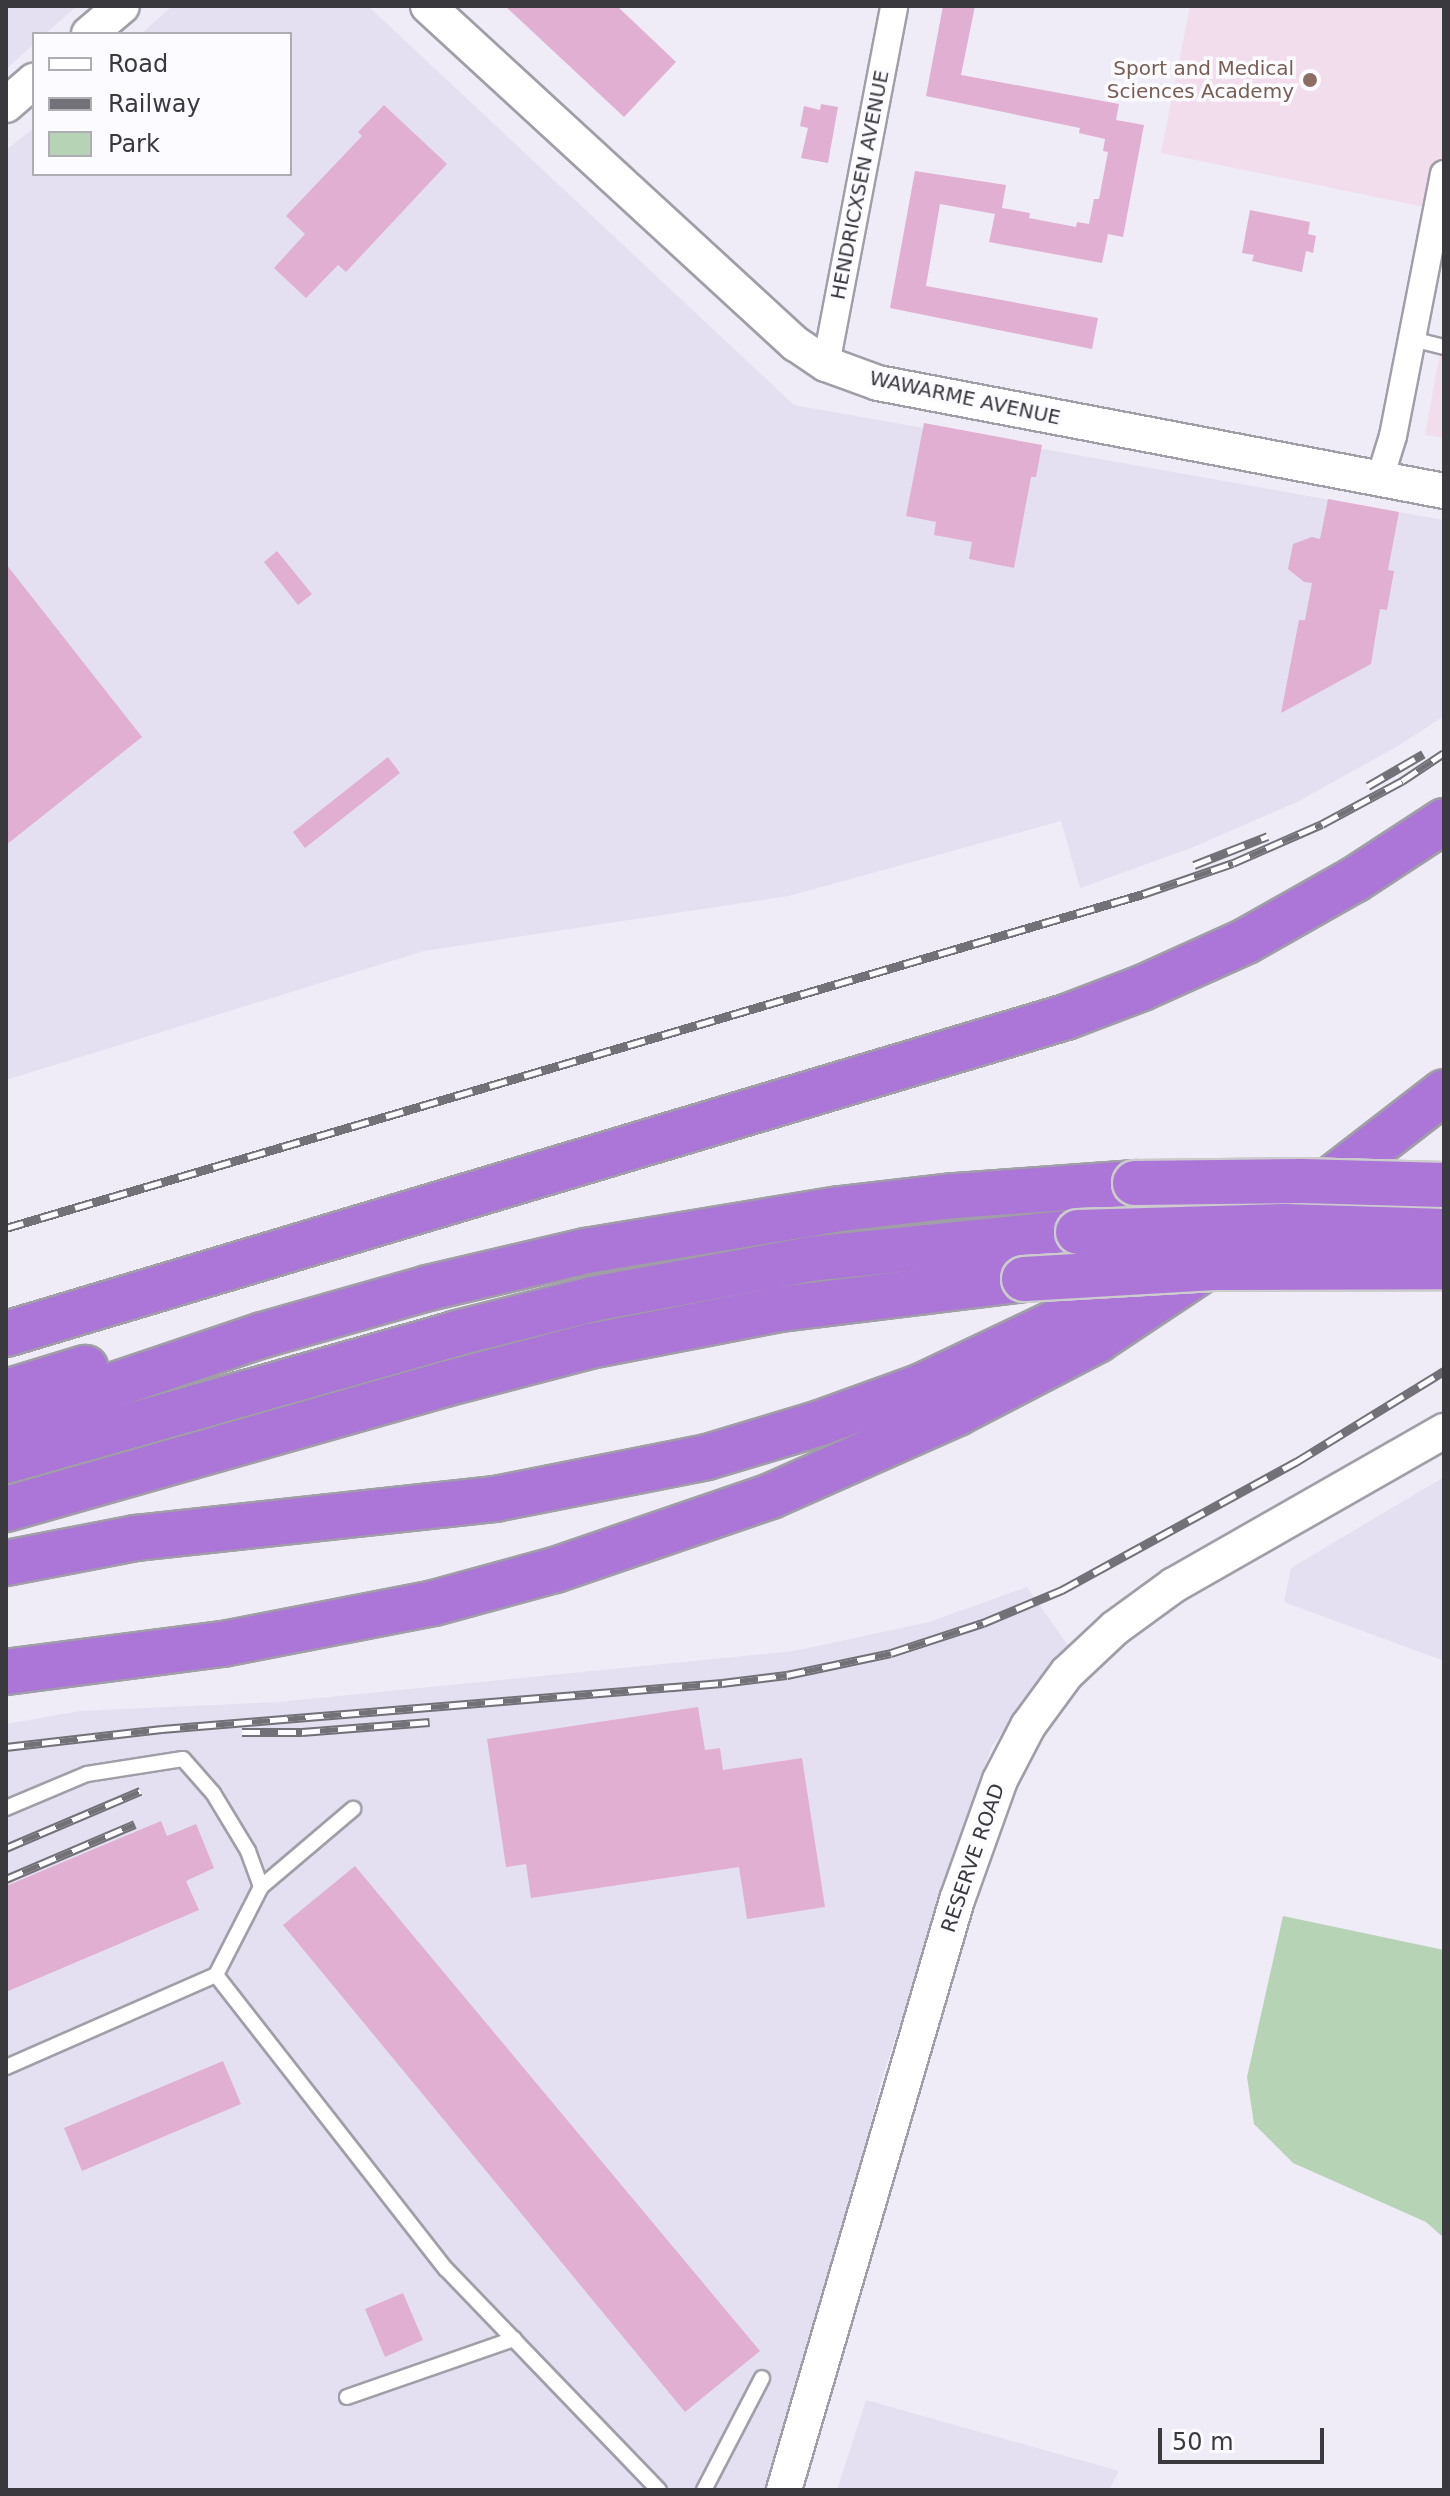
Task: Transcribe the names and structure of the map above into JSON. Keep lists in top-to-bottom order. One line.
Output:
{"streets":{"street":["HENDRICXSEN AVENUE","WAWARME AVENUE","RESERVE ROAD"]},"crossings":[["HENDRICXSEN AVENUE","WAWARME AVENUE"]],"places":["Sport and Medical Sciences Academy"],"legend":["Road","Railway","Park"],"scale_bar":"50 m"}
